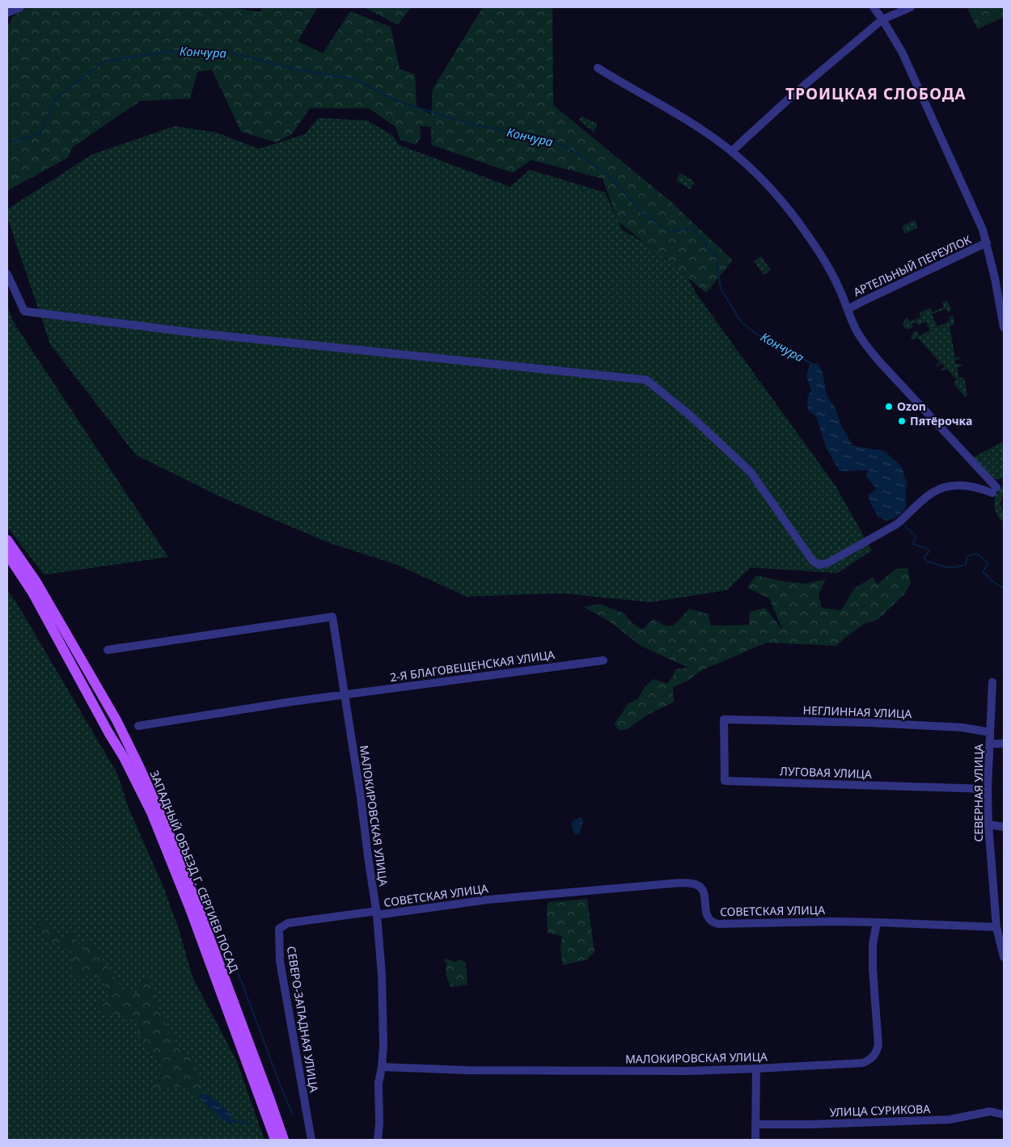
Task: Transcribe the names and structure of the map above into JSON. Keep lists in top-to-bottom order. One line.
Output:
{"streets":{"main road":["ЗАПАДНЫЙ ОБЪЕЗД Г. СЕРГИЕВ ПОСАД"],"street":["АРТЕЛЬНЫЙ ПЕРЕУЛОК","2-Я БЛАГОВЕЩЕНСКАЯ УЛИЦА","НЕГЛИННАЯ УЛИЦА","ЛУГОВАЯ УЛИЦА","СЕВЕРНАЯ УЛИЦА","МАЛОКИРОВСКАЯ УЛИЦА","СОВЕТСКАЯ УЛИЦА","СЕВЕРО-ЗАПАДНАЯ УЛИЦА","УЛИЦА СУРИКОВА"]},"crossings":[["2-Я БЛАГОВЕЩЕНСКАЯ УЛИЦА","МАЛОКИРОВСКАЯ УЛИЦА"],["НЕГЛИННАЯ УЛИЦА","ЛУГОВАЯ УЛИЦА"],["НЕГЛИННАЯ УЛИЦА","СЕВЕРНАЯ УЛИЦА"],["ЛУГОВАЯ УЛИЦА","СЕВЕРНАЯ УЛИЦА"],["СЕВЕРНАЯ УЛИЦА","СОВЕТСКАЯ УЛИЦА"],["МАЛОКИРОВСКАЯ УЛИЦА","СОВЕТСКАЯ УЛИЦА"],["МАЛОКИРОВСКАЯ УЛИЦА","СЕВЕРО-ЗАПАДНАЯ УЛИЦА"],["СОВЕТСКАЯ УЛИЦА","СЕВЕРО-ЗАПАДНАЯ УЛИЦА"]],"districts":["ТРОИЦКАЯ СЛОБОДА"],"water":["Кончура"],"places":["Ozon","Пятёрочка"]}
